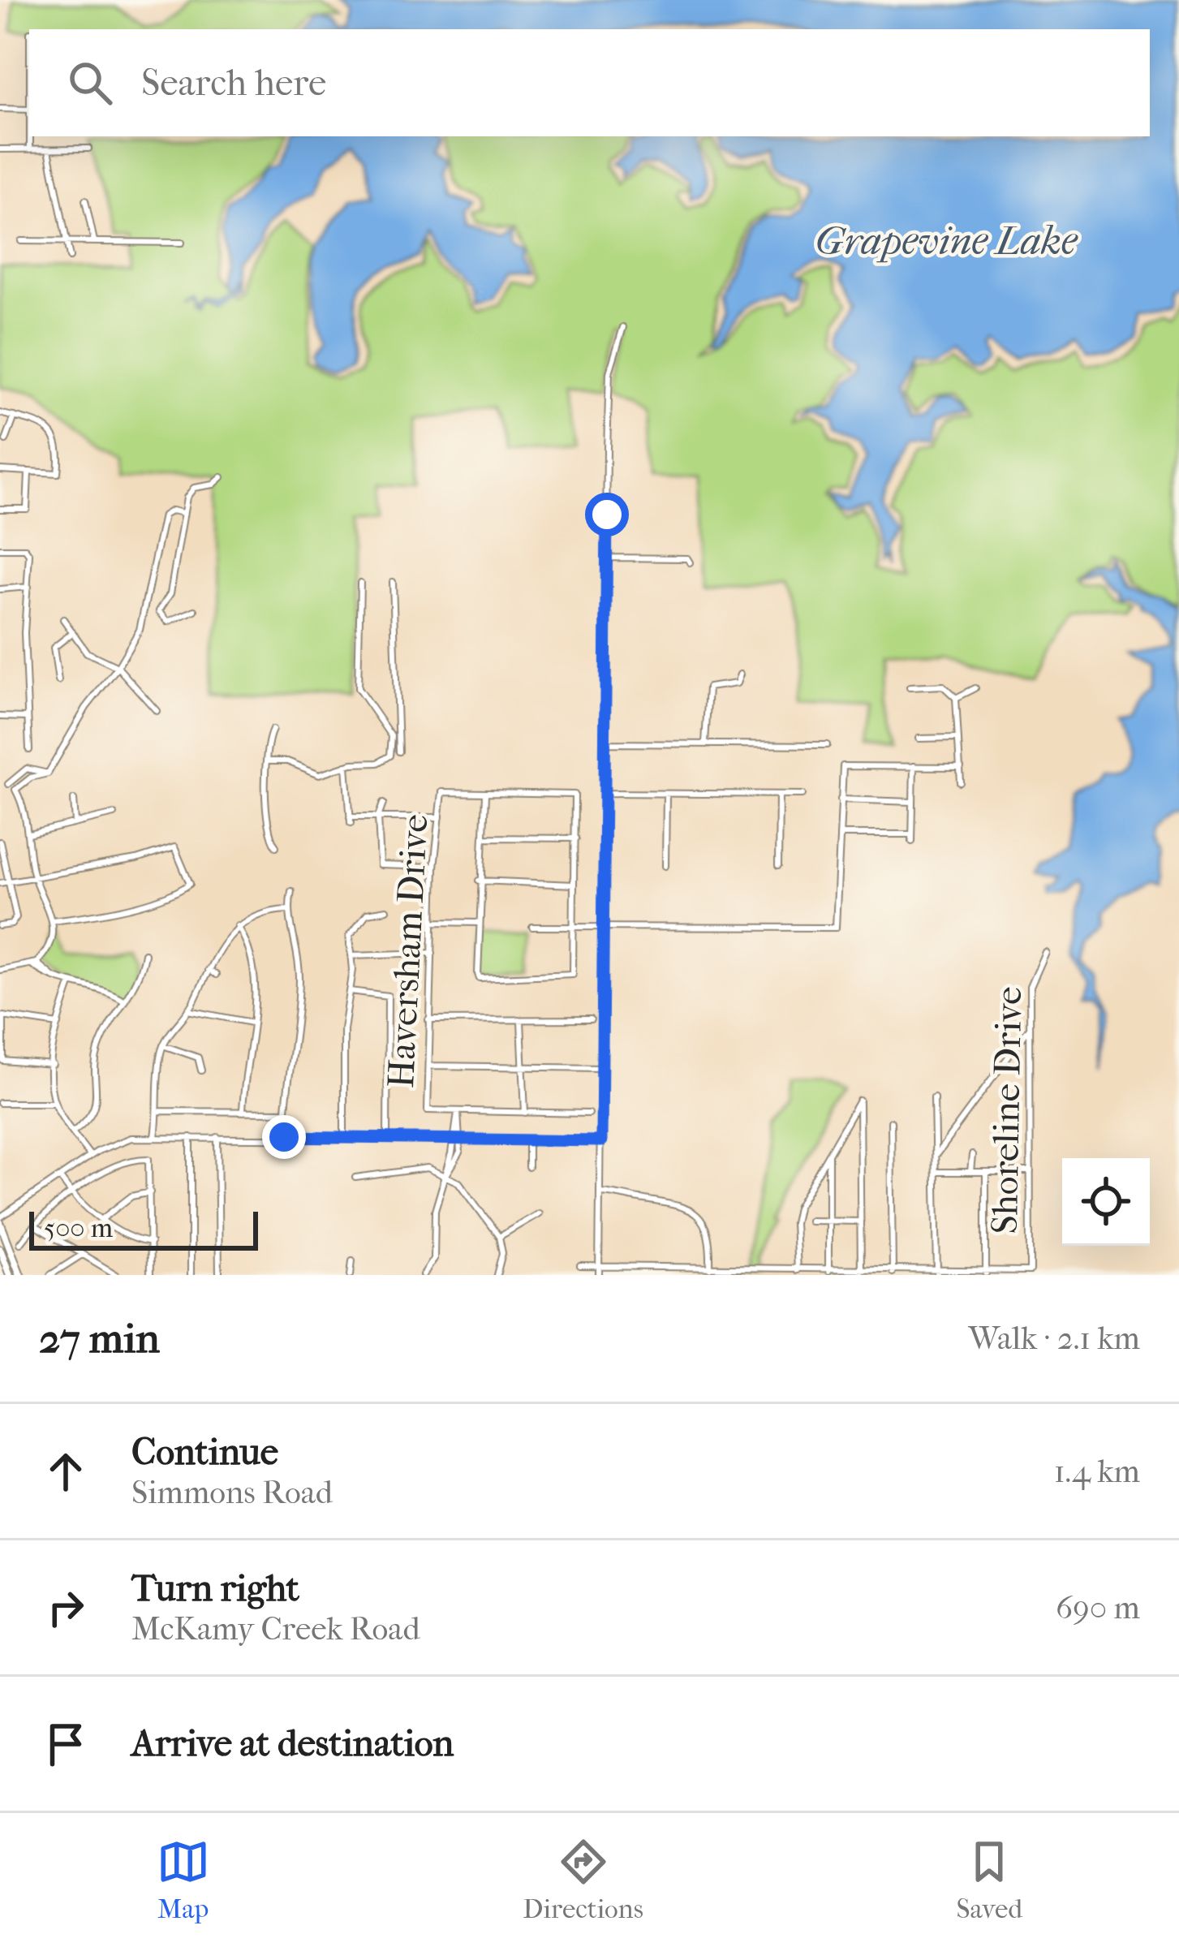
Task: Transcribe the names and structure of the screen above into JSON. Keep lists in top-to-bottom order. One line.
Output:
{"streets":{"street":["Haversham Drive","Shoreline Drive"]},"water":["Grapevine Lake"],"scale_bar":"500 m","page":{"search":"Search here","scale":"500 m","heading":["27 min","Walk · 2.1 km"],"list":[["Continue","Simmons Road","1.4 km"],["Turn right","McKamy Creek Road","690 m"],"Arrive at destination"],"nav":["Map","Directions","Saved"]}}
